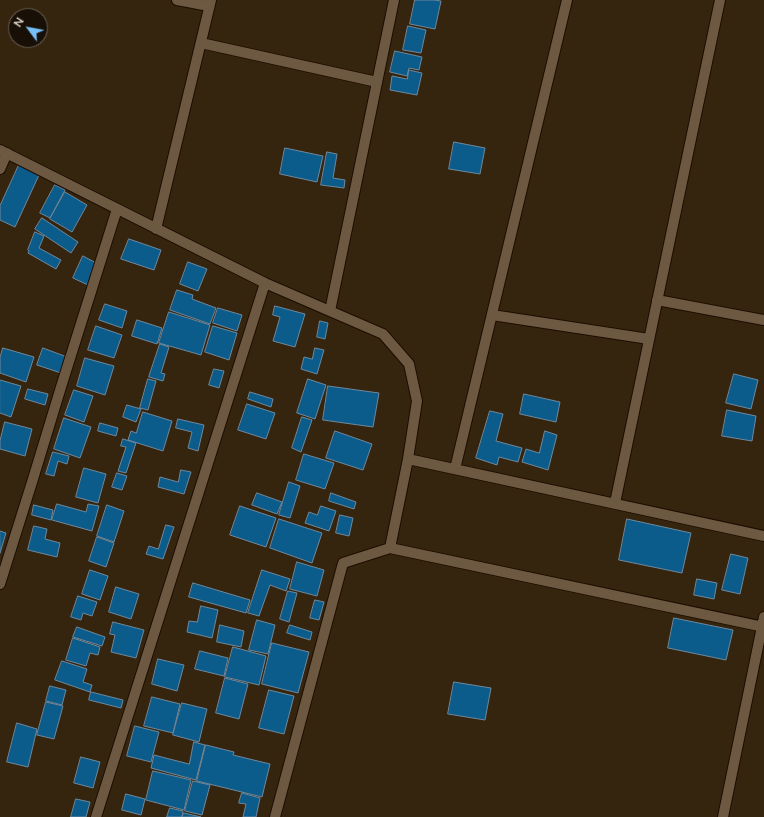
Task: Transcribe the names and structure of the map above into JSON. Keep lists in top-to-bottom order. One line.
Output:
{"north":"top left"}
